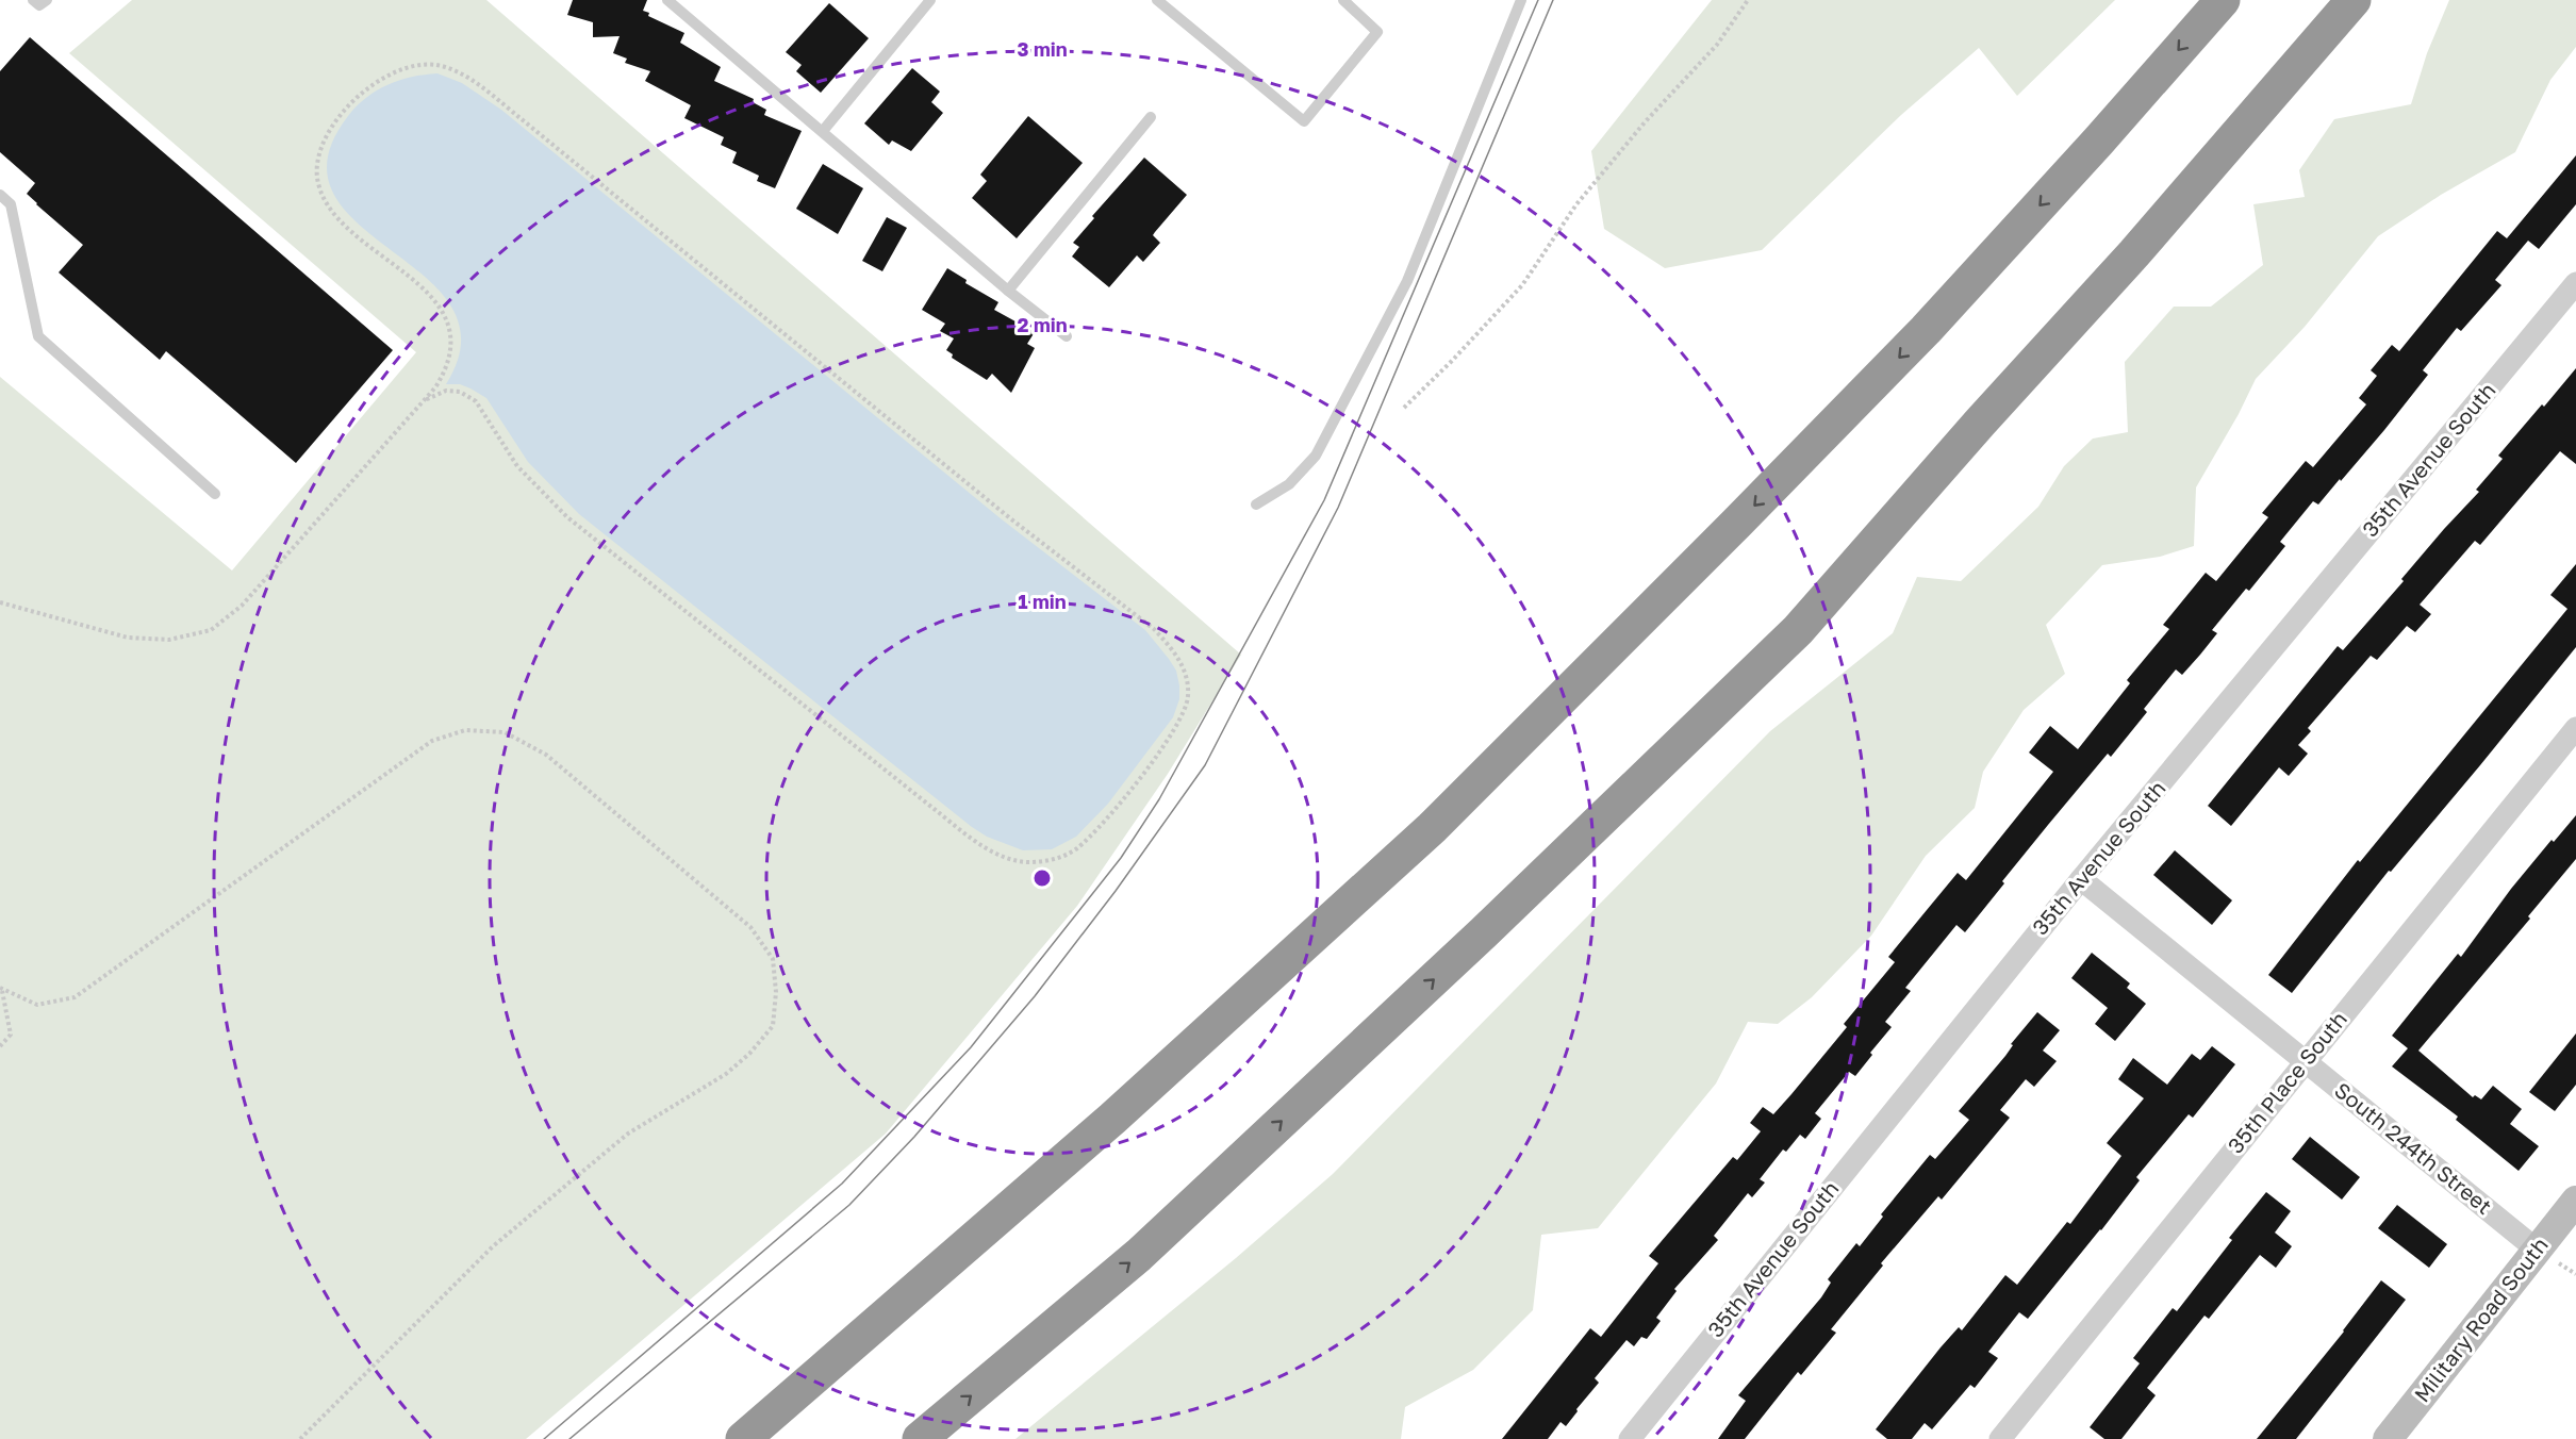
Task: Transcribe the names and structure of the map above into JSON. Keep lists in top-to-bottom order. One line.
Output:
{"streets":{"main road":["Military Road South"],"street":["35th Avenue South","35th Place South","South 244th Street"]},"crossings":[["35th Avenue South","South 244th Street"],["35th Place South","South 244th Street"],["South 244th Street","Military Road South"]],"rings":["3 min","2 min","1 min"]}
